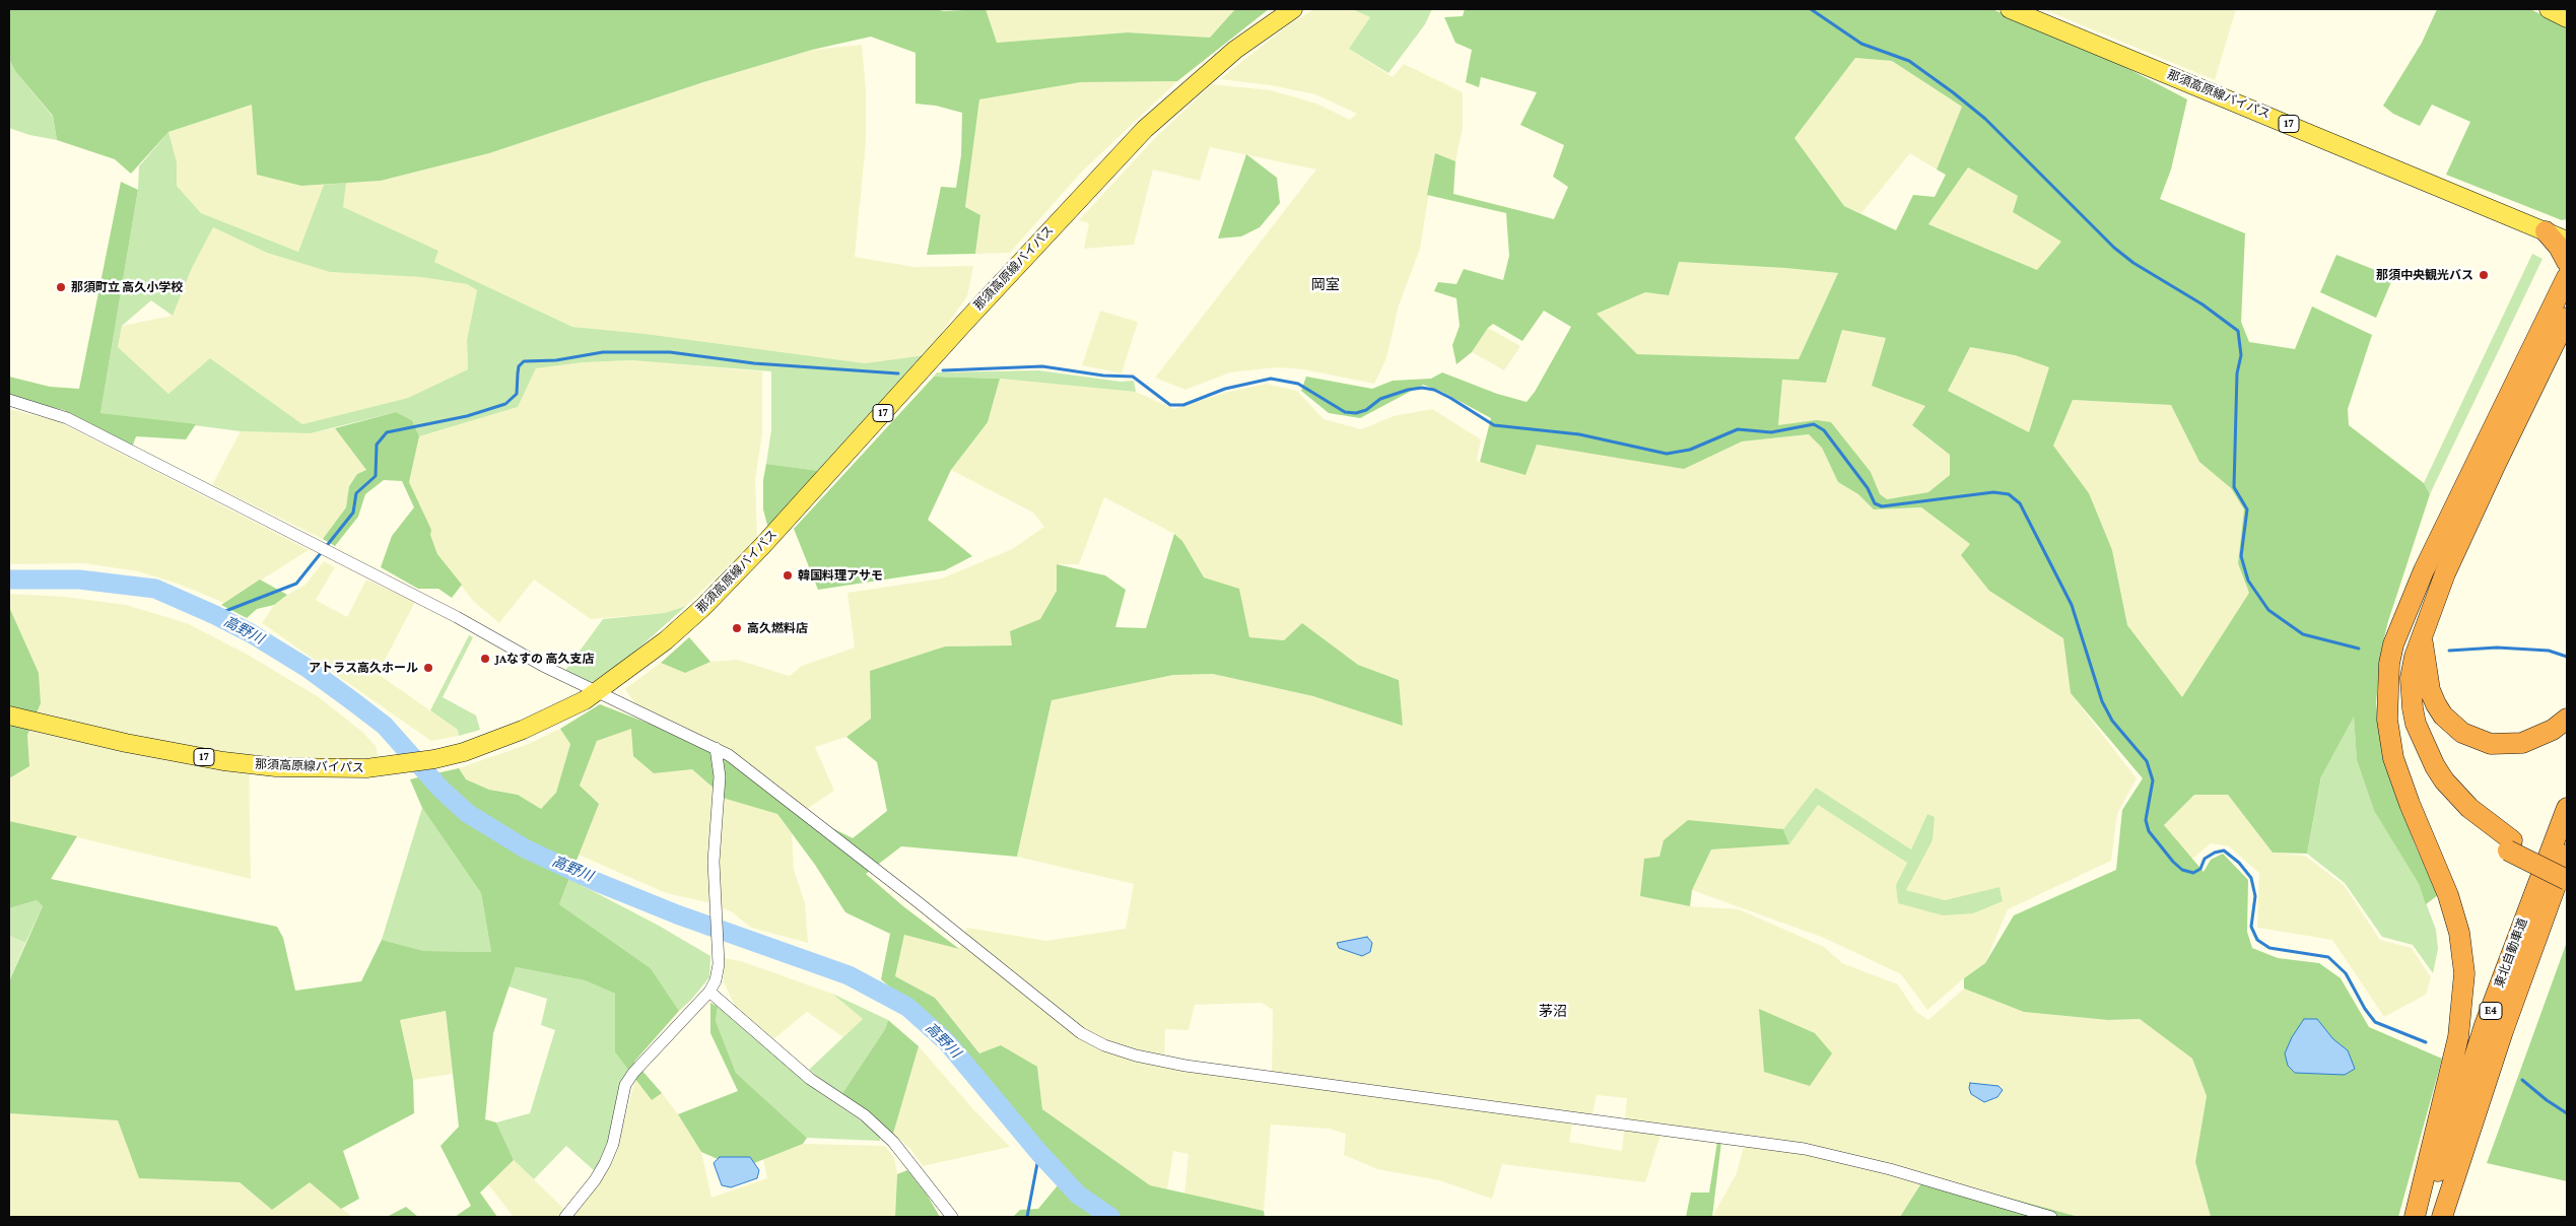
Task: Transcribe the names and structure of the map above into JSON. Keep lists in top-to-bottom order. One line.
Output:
{"streets":{"highway":["東北自動車道","E4"],"main road":["那須高原線バイパス","17"]},"districts":["岡室","茅沼"],"water":["高野川"],"places":["那須中央観光バス","那須町立 高久小学校","韓国料理アサモ","高久燃料店","JAなすの 高久支店","アトラス高久ホール"]}
